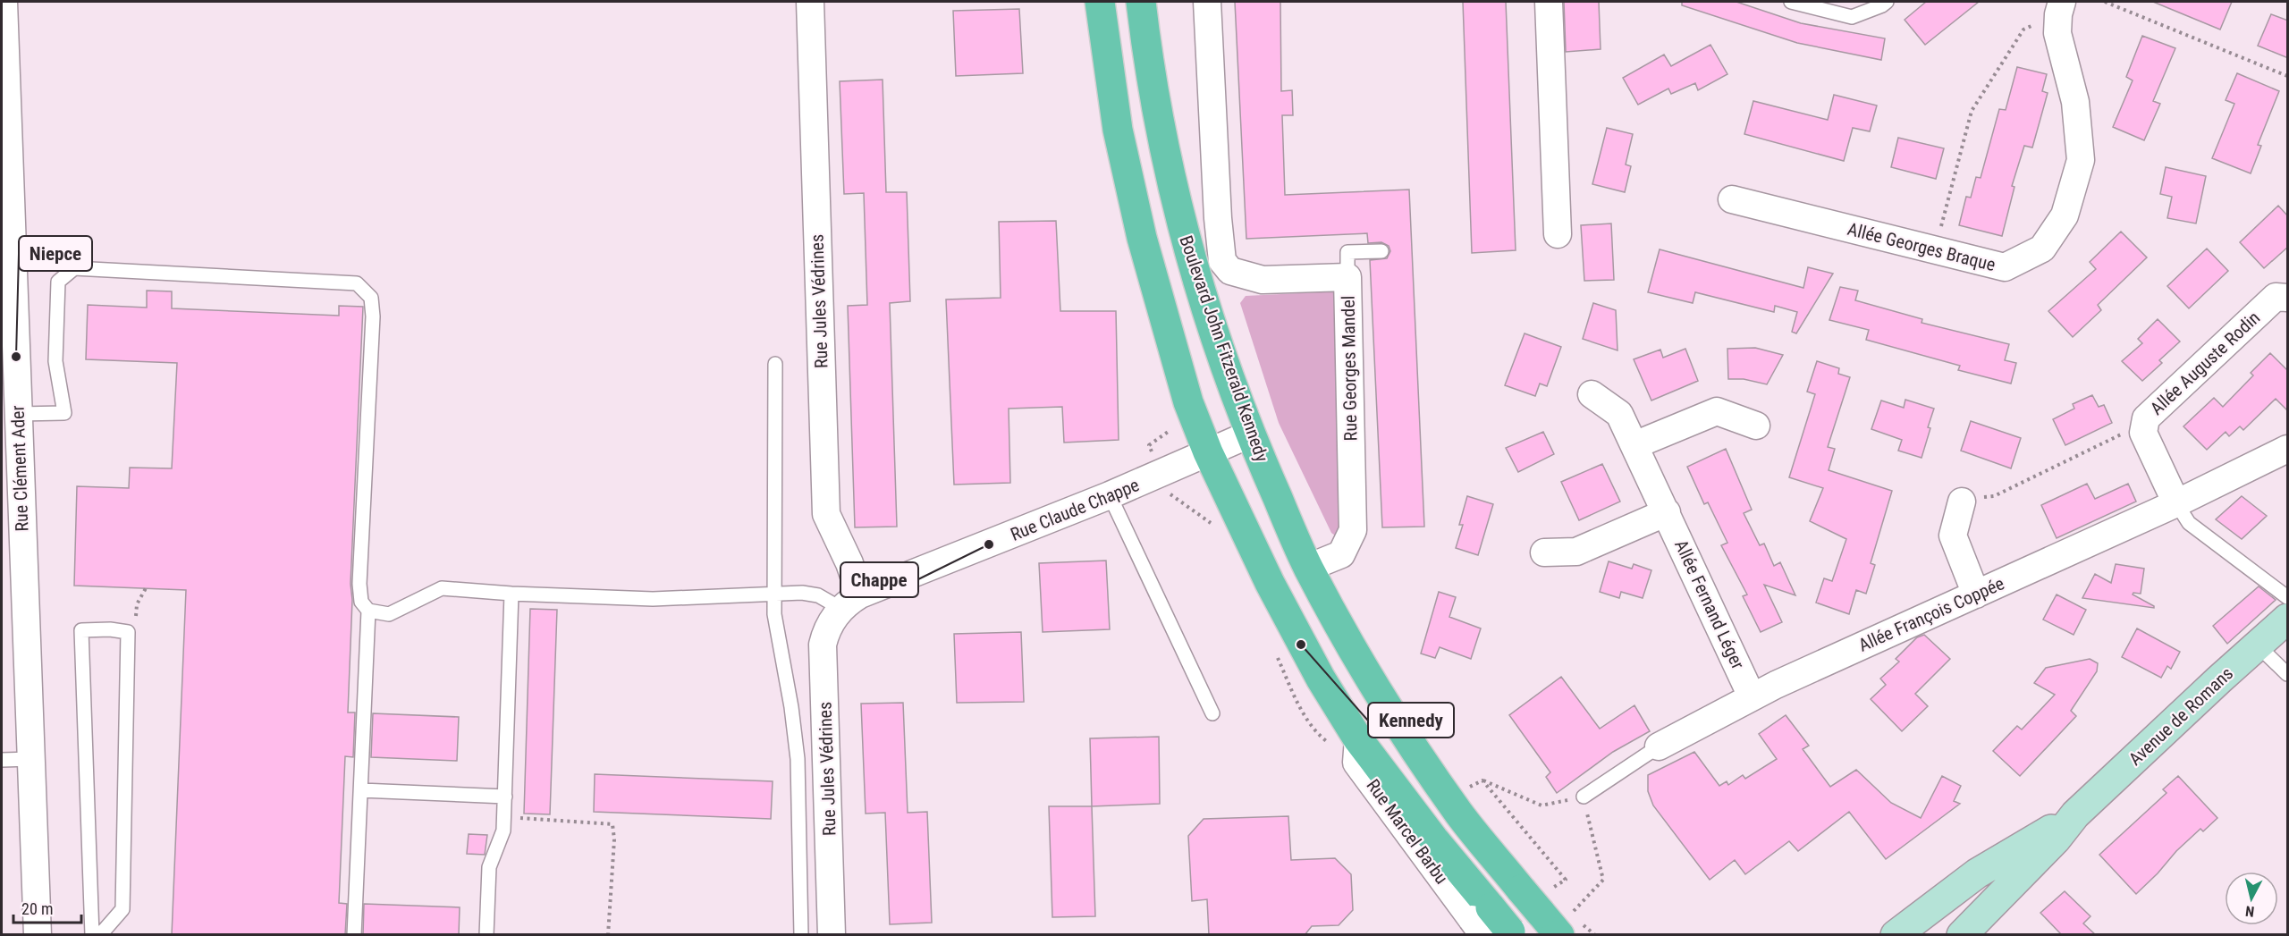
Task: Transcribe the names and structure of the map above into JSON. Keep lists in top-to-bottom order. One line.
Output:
{"streets":{"main road":["Boulevard John Fitzerald Kennedy","Avenue de Romans"],"street":["Allée Georges Braque","Rue Jules Védrines","Allée Auguste Rodin","Rue Georges Mandel","Rue Clément Ader","Rue Claude Chappe","Allée Fernand Léger","Allée François Coppée"]},"crossings":[["Rue Jules Védrines","Rue Claude Chappe"],["Boulevard John Fitzerald Kennedy","Rue Georges Mandel"],["Boulevard John Fitzerald Kennedy","Rue Claude Chappe"],["Allée Auguste Rodin","Allée François Coppée"],["Allée Fernand Léger","Allée François Coppée"]],"places":["Niepce","Chappe","Kennedy"],"scale_bar":"20 m","north":"bottom"}
